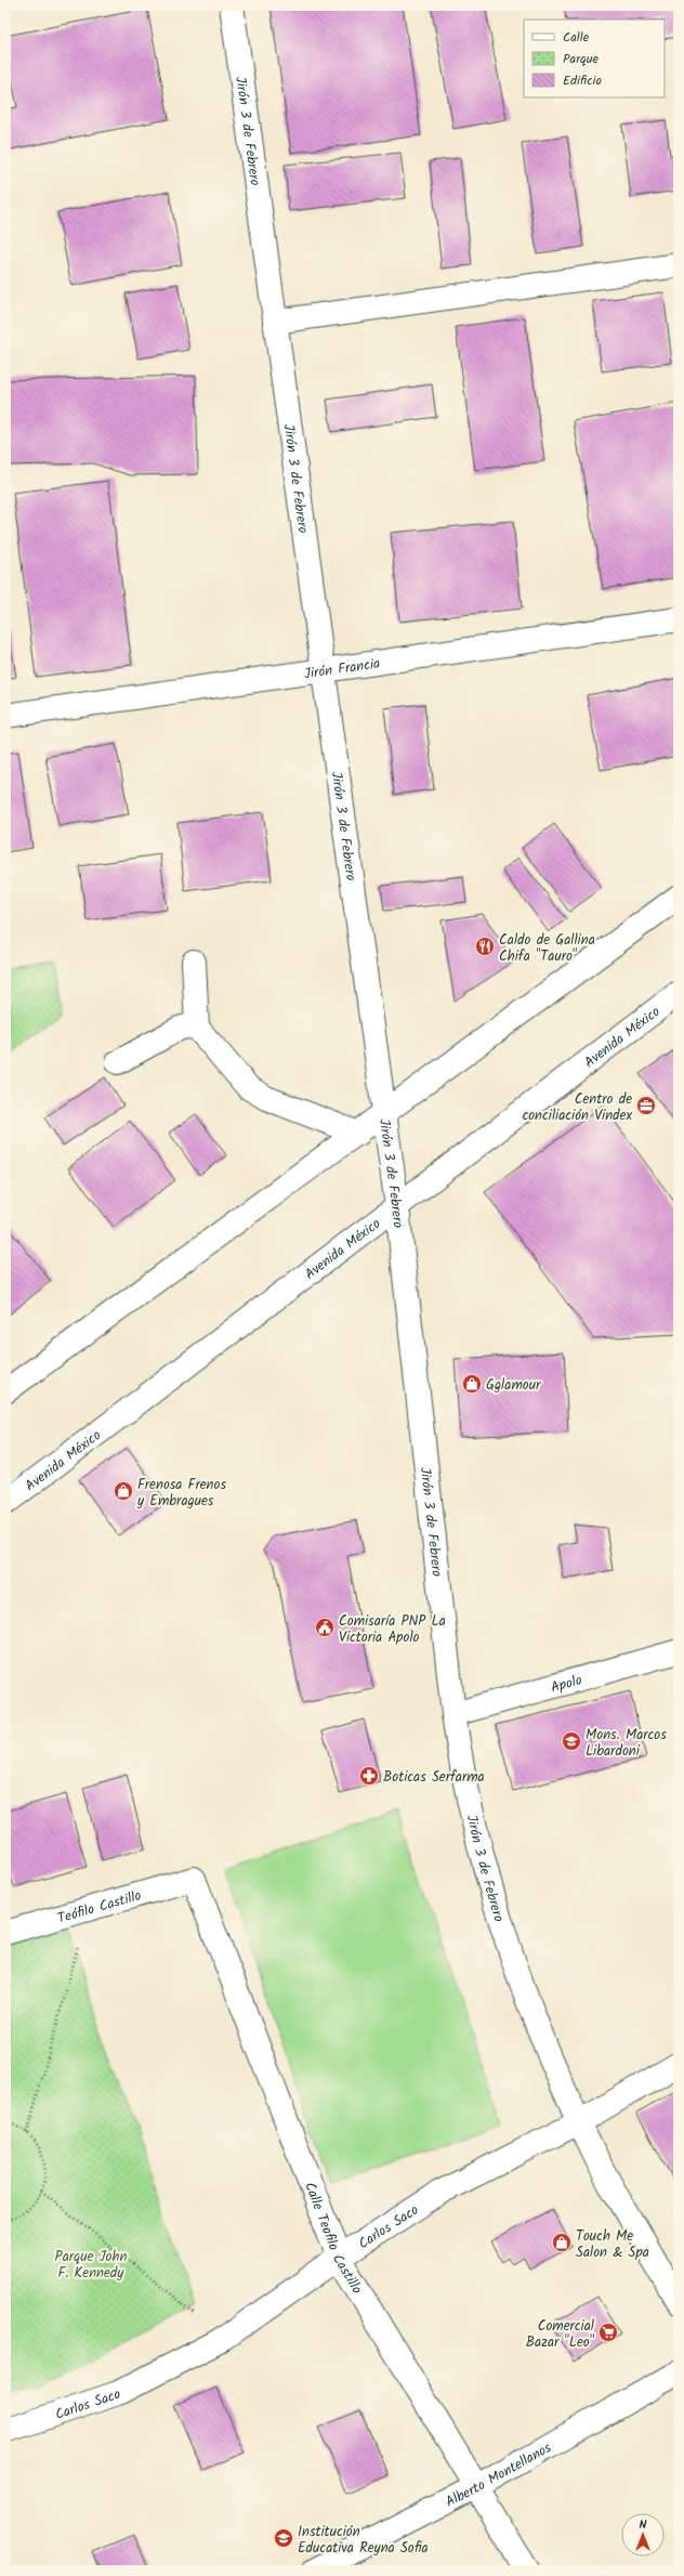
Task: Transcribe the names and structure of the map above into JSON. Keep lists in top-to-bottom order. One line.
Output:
{"streets":{"street":["Jirón 3 de Febrero","Jirón Francia","Avenida México","Apolo","Teófilo Castillo","Carlos Saco","Calle Teofilo Castillo","Alberto Montellanos"]},"crossings":[["Jirón 3 de Febrero","Jirón Francia"],["Jirón 3 de Febrero","Avenida México"],["Jirón 3 de Febrero","Apolo"],["Jirón 3 de Febrero","Carlos Saco"],["Teófilo Castillo","Calle Teofilo Castillo"],["Carlos Saco","Calle Teofilo Castillo"],["Calle Teofilo Castillo","Alberto Montellanos"]],"parks":["Parque John F. Kennedy"],"places":{"restaurant":["Caldo de Gallina Chifa \"Tauro\""],"office":["Centro de conciliación Vindex"],"shop":["Gglamour","Frenosa Frenos y Embragues","Touch Me Salon & Spa"],"public building":["Comisaría PNP La Victoria Apolo"],"school or university":["Mons. Marcos Libardoni","Institución Educativa Reyna Sofia"],"pharmacy":["Boticas Serfarma"],"supermarket":["Comercial Bazar \"Leo\""]},"legend":["Calle","Parque","Edificio"],"north":"top"}
